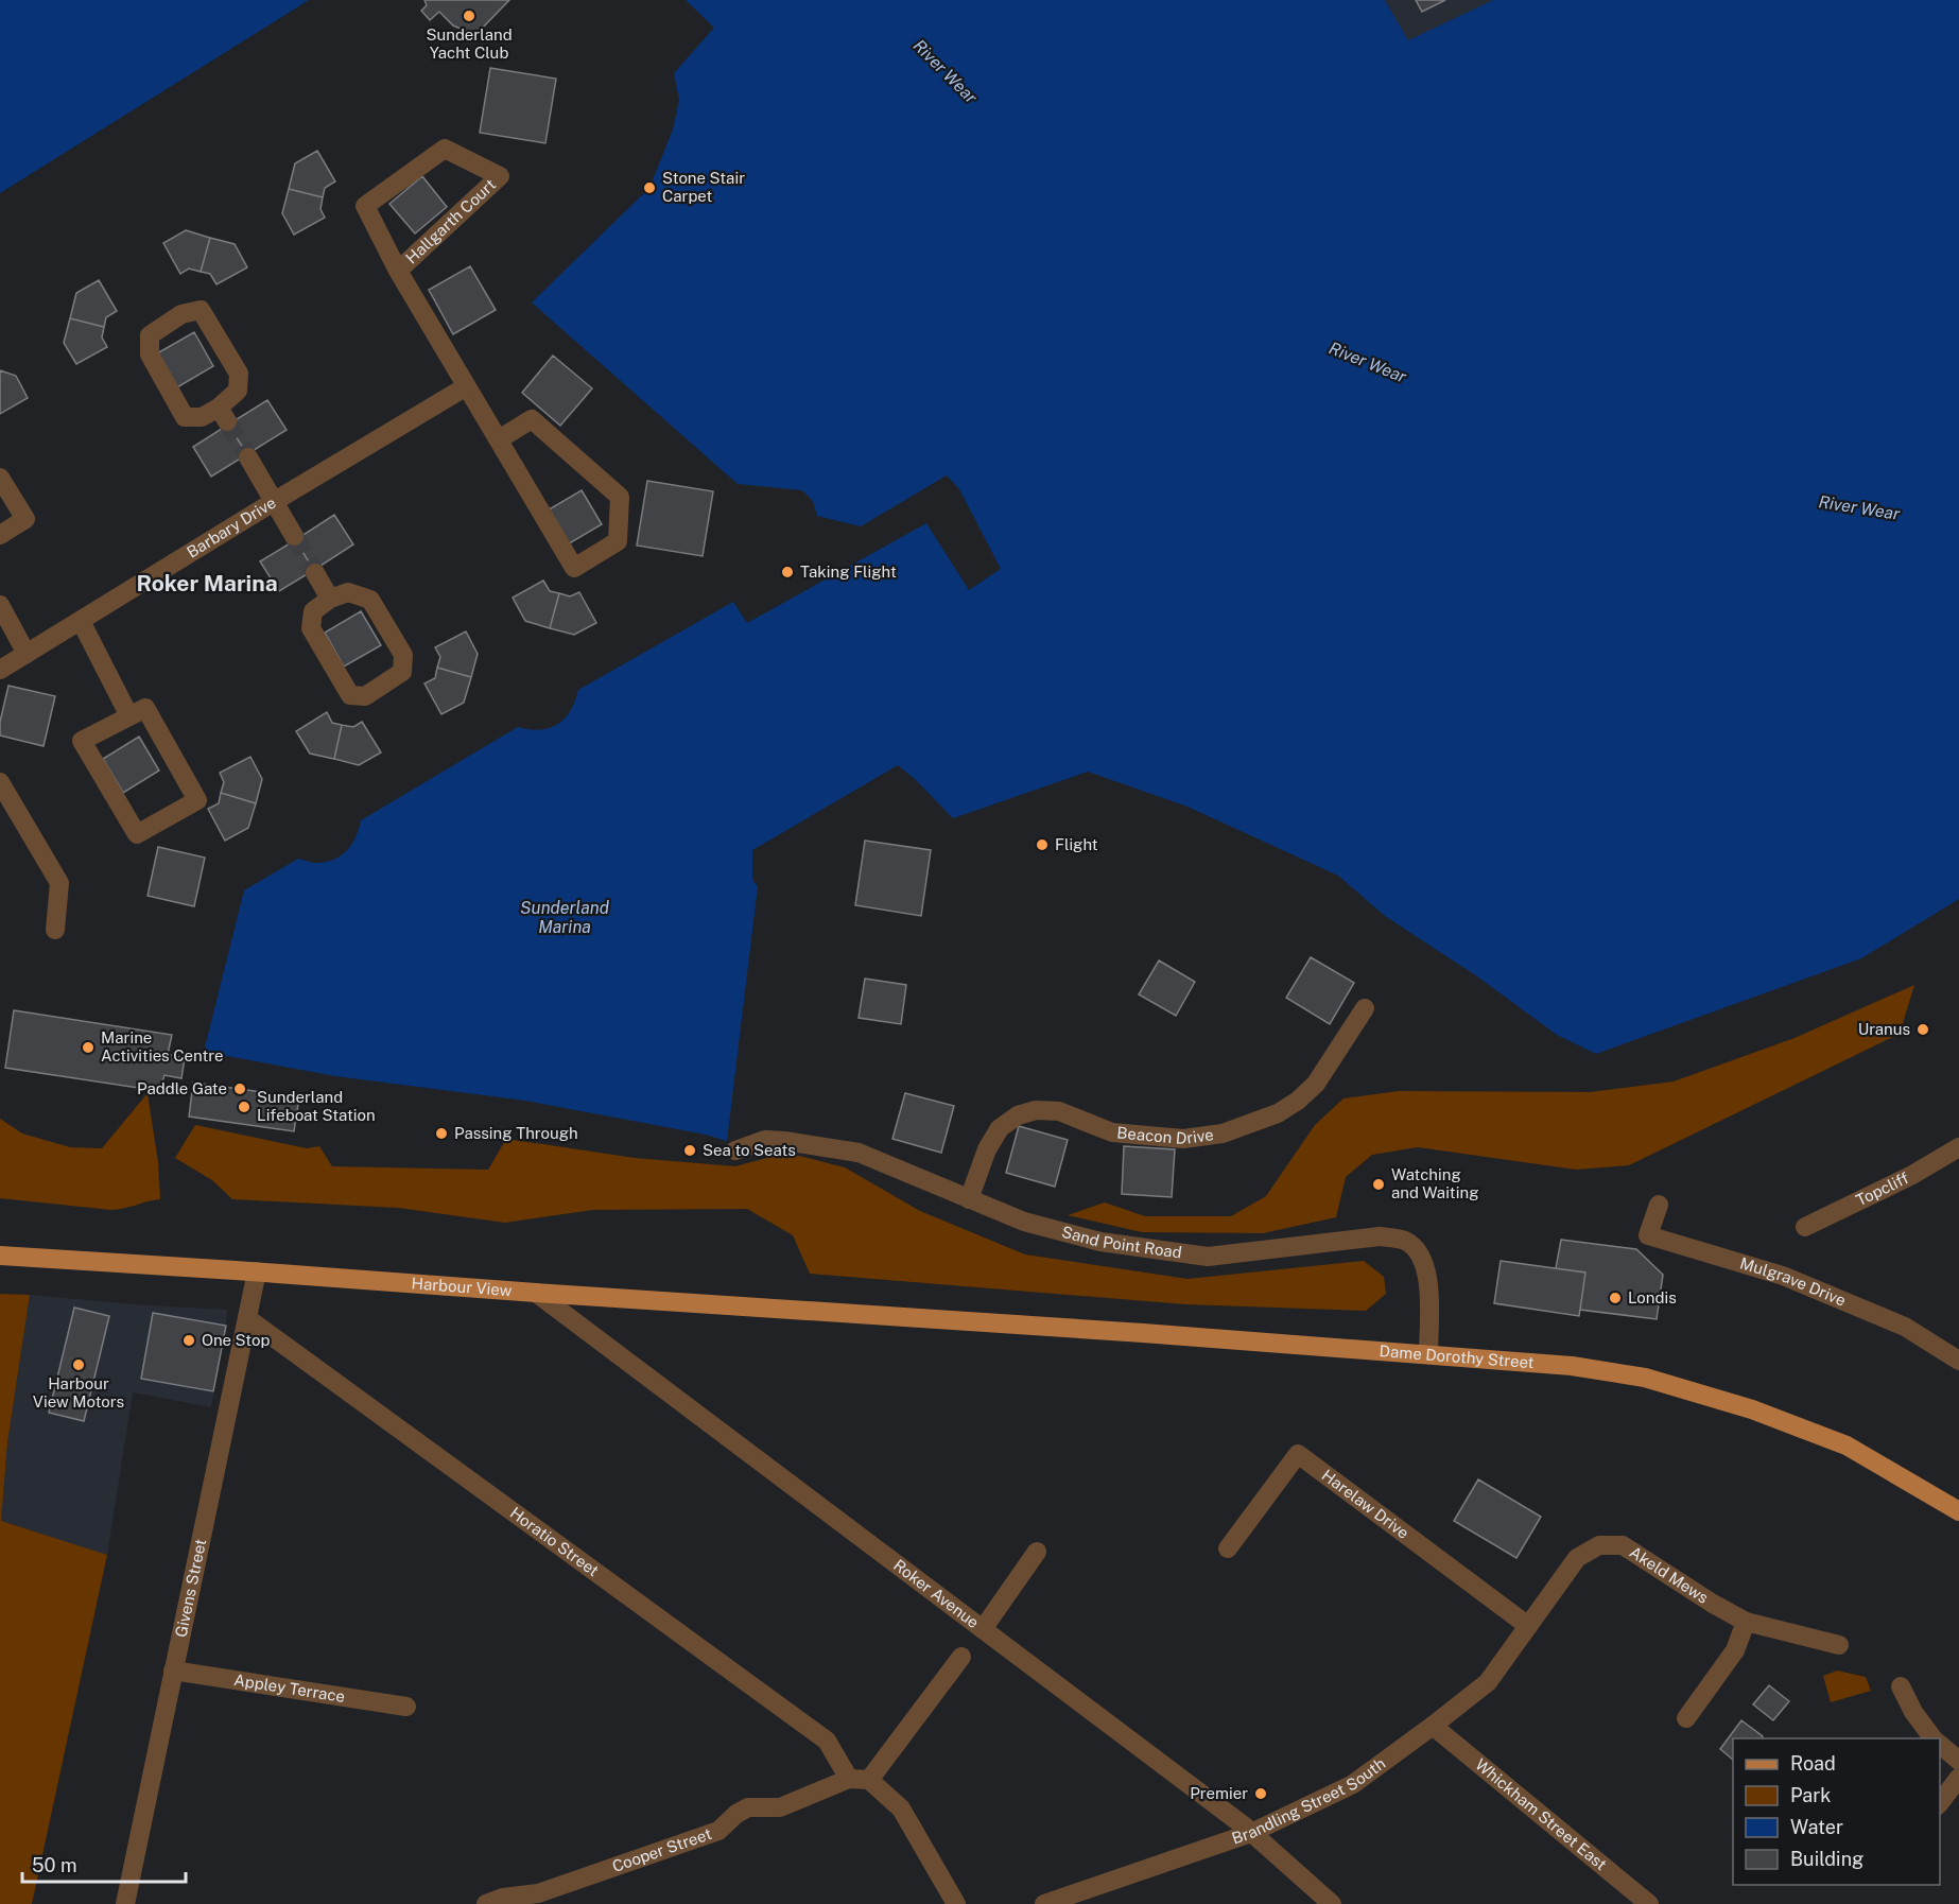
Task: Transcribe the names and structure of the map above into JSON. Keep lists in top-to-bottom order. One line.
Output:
{"streets":{"main road":["Harbour View","Dame Dorothy Street"],"street":["Hallgarth Court","Barbary Drive","Beacon Drive","Topcliff","Sand Point Road","Mulgrave Drive","Harelaw Drive","Horatio Street","Akeld Mews","Givens Street","Roker Avenue","Appley Terrace","Brandling Street South","Whickham Street East","Cooper Street"]},"crossings":[["Hallgarth Court","Barbary Drive"],["Beacon Drive","Sand Point Road"],["Sand Point Road","Dame Dorothy Street"],["Harbour View","Dame Dorothy Street"],["Harbour View","Givens Street"],["Harbour View","Roker Avenue"],["Harelaw Drive","Akeld Mews"],["Harelaw Drive","Brandling Street South"],["Horatio Street","Givens Street"],["Horatio Street","Cooper Street"],["Akeld Mews","Brandling Street South"],["Givens Street","Appley Terrace"],["Roker Avenue","Brandling Street South"],["Brandling Street South","Whickham Street East"]],"districts":["Roker Marina"],"water":["River Wear","Sunderland Marina"],"places":["Sunderland Yacht Club","Stone Stair Carpet","Taking Flight","Flight","Uranus","Marine Activities Centre","Paddle Gate","Sunderland Lifeboat Station","Passing Through","Sea to Seats","Watching and Waiting","Londis","One Stop","Harbour View Motors","Premier"],"legend":["Road","Park","Water","Building"],"scale_bar":"50 m"}
